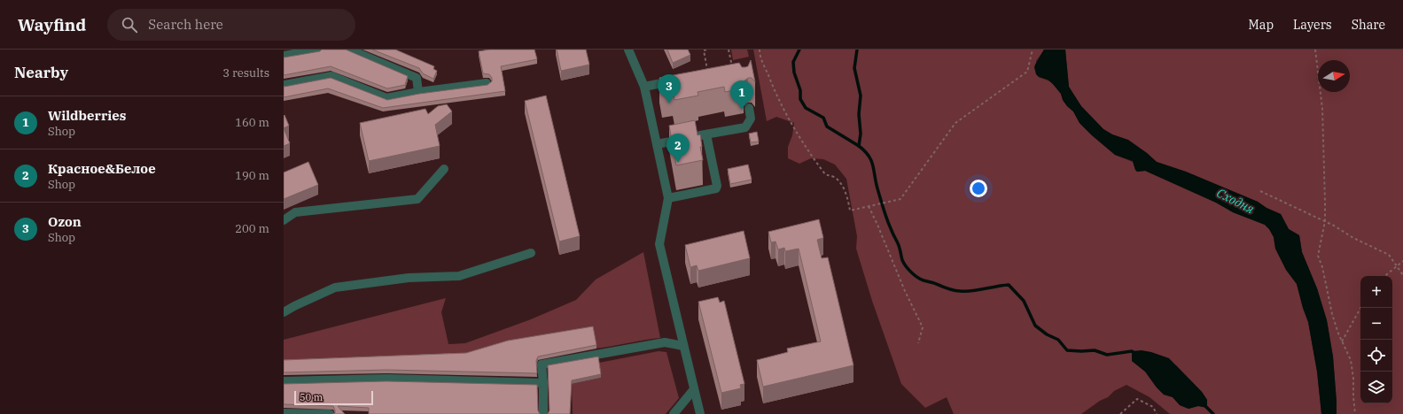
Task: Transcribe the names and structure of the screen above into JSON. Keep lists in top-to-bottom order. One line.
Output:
{"water":["Сходня"],"scale_bar":"50 m","north":"right","page":{"header":"Wayfind","search":"Search here","nav":["Map","Layers","Share"],"heading":["Nearby","3 results"],"pins":["3","1","2"],"list":[{"mark":"1","name":"Wildberries","note":"Shop","value":"160 m"},{"mark":"2","name":"Красное&Белое","note":"Shop","value":"190 m"},{"mark":"3","name":"Ozon","note":"Shop","value":"200 m"}],"map_buttons":["+","−"],"scale":"50 m"}}
